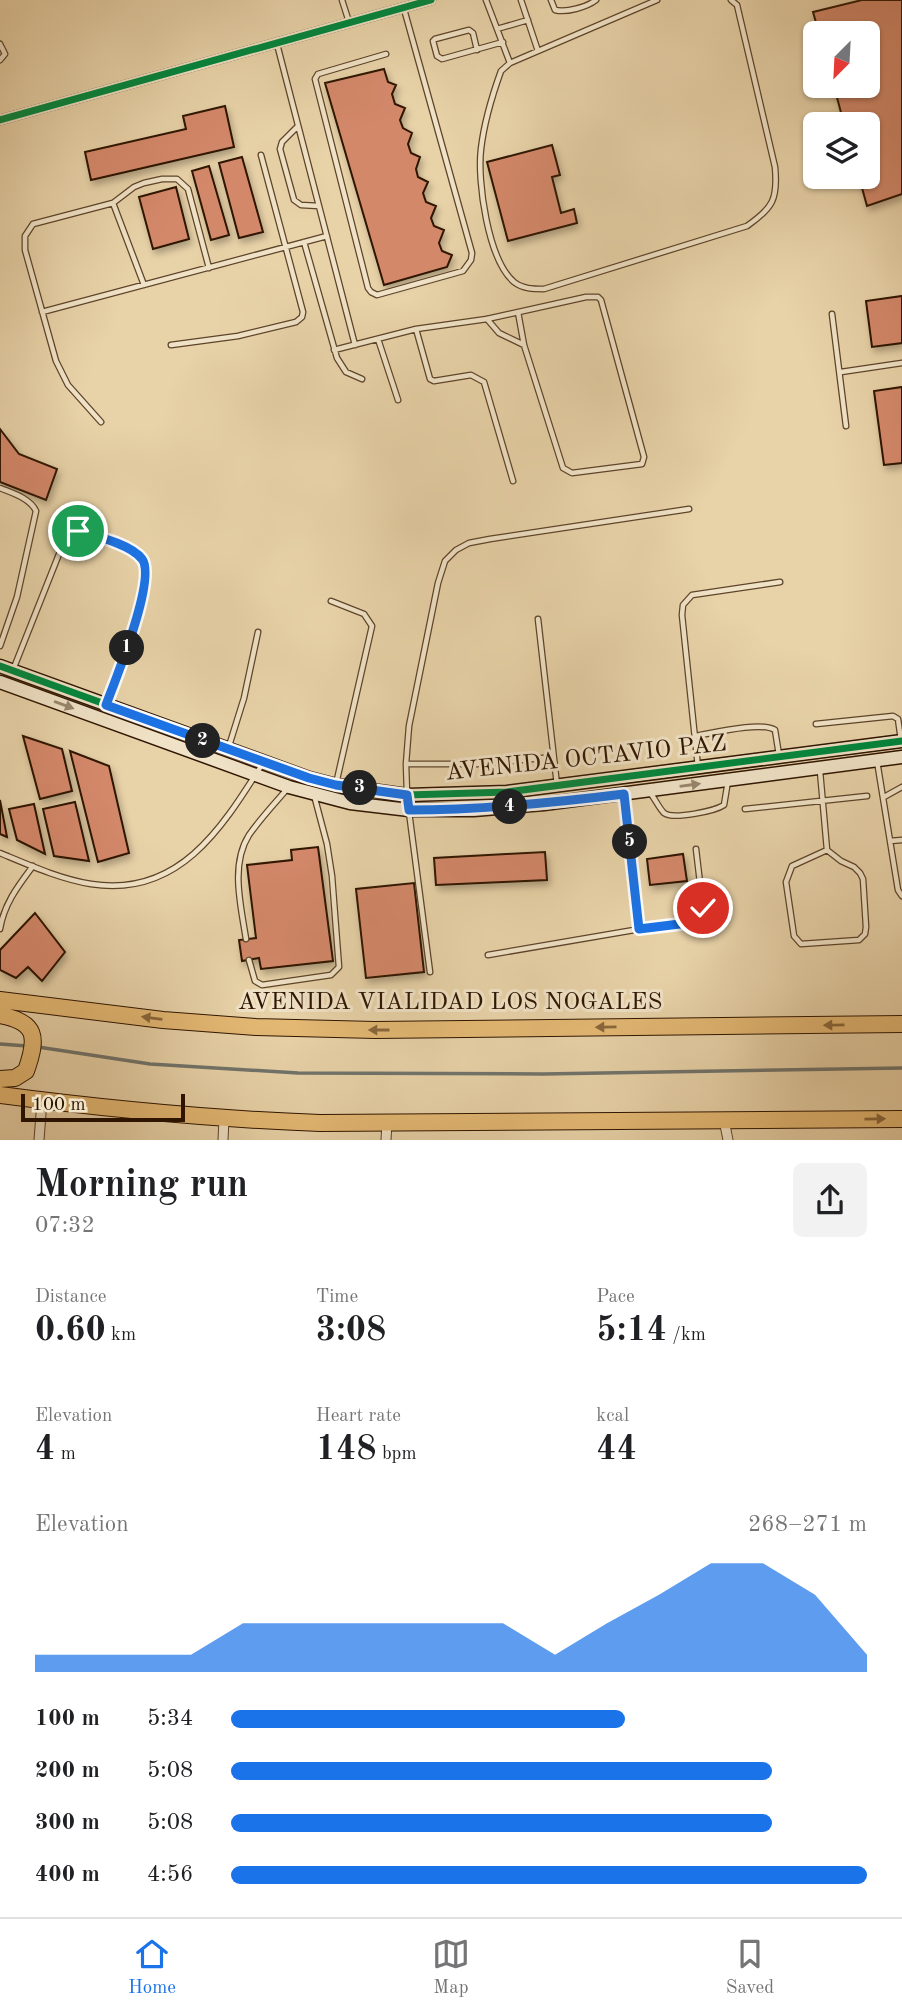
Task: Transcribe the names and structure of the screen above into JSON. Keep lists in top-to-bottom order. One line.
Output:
{"streets":{"highway":["AVENIDA VIALIDAD LOS NOGALES"],"street":["AVENIDA OCTAVIO PAZ"]},"scale_bar":"100 m","north":"bottom left","page":{"pins":["1","2","3","4","5"],"scale":"100 m","heading":["Morning run","07:32"],"stats":[["Distance","0.60 km"],["Time","3:08"],["Pace","5:14 /km"],["Elevation","4 m"],["Heart rate","148 bpm"],["kcal","44"]],"chart":["Elevation","268–271 m"],"list":[{"name":"100 m","note":"5:34"},{"name":"200 m","note":"5:08"},{"name":"300 m","note":"5:08"},{"name":"400 m","note":"4:56"}],"tabs":["Home","Map","Saved"]}}
